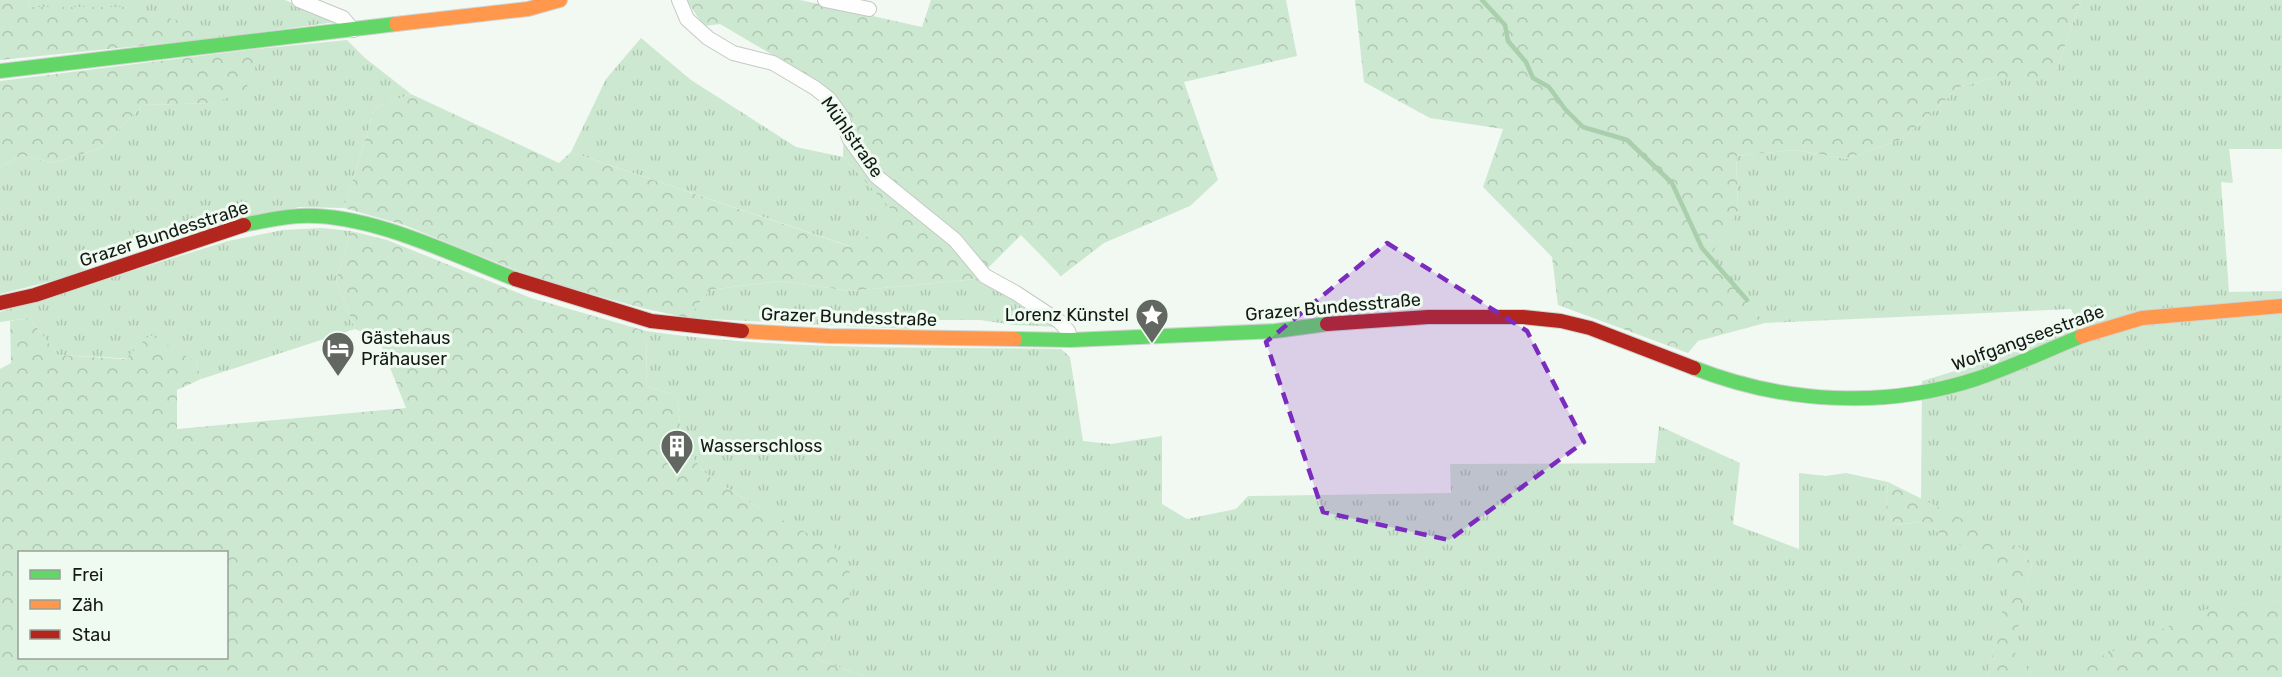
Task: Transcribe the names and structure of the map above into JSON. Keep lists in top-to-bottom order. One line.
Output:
{"streets":{"main road":["Grazer Bundesstraße","Wolfgangseestraße"],"street":["Mühlstraße"]},"crossings":[["Mühlstraße","Grazer Bundesstraße"],["Grazer Bundesstraße","Wolfgangseestraße"]],"places":{"place":["Lorenz Künstel"],"hotel":["Gästehaus Prähauser"],"building":["Wasserschloss"]},"legend":["Frei","Zäh","Stau"]}
